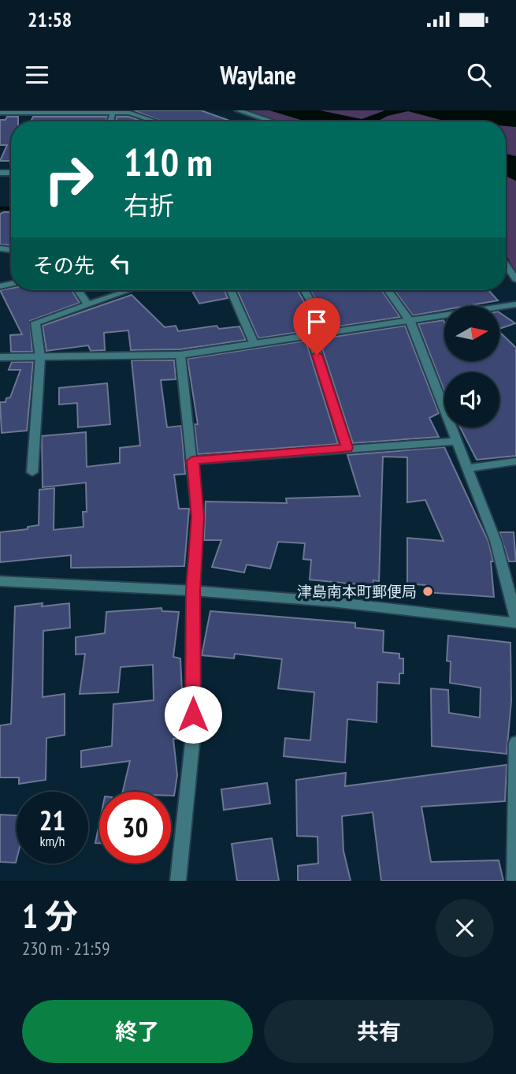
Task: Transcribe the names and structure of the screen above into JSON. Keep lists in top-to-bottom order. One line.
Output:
{"places":["津島南本町郵便局"],"north":"right","page":{"status":"21:58","header":"Waylane","turn":["110 m","右折"],"then":"その先","speed":"21 km/h","limit":"30","heading":["1 分","230 m · 21:59"],"buttons":["終了","共有"]}}
